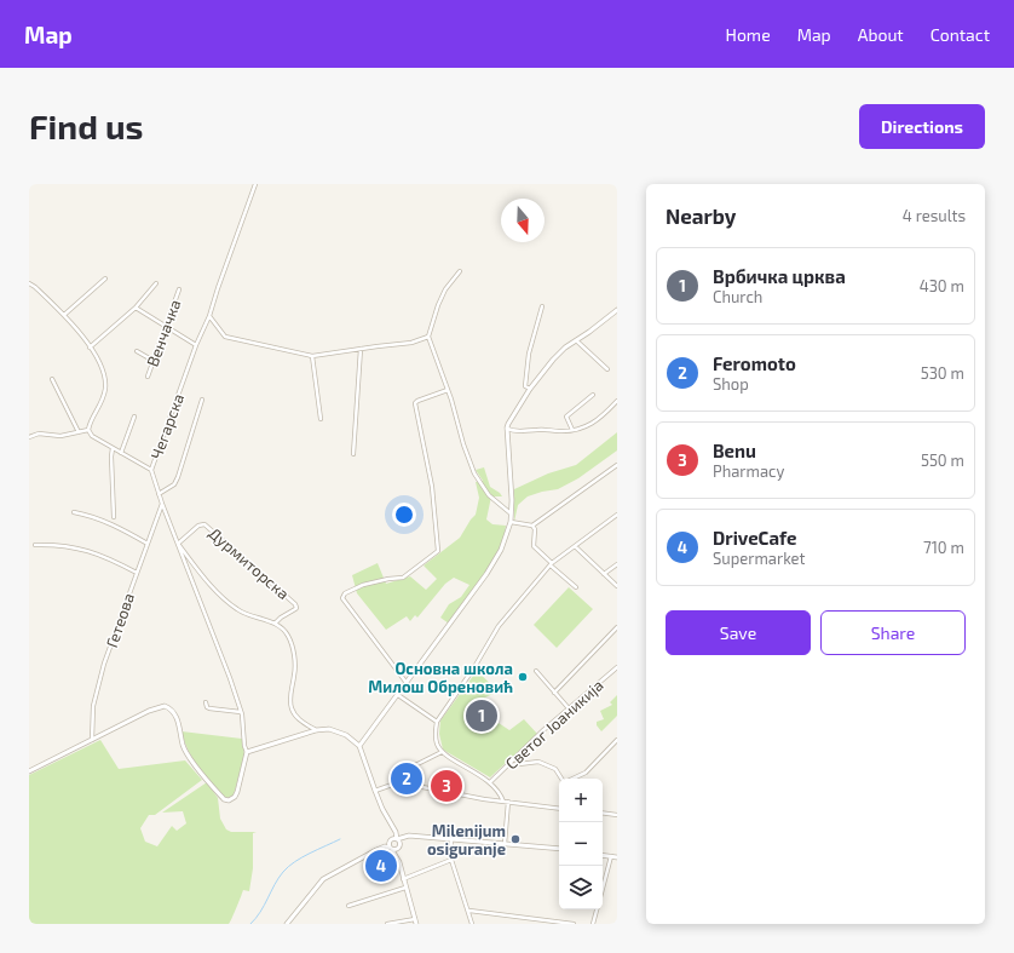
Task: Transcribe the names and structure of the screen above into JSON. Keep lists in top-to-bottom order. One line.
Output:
{"streets":{"street":["Венчачка","Чегарска","Дурмиторска","Гетеова","Светог Јоаникија"]},"crossings":[["Чегарска","Дурмиторска"],["Чегарска","Гетеова"]],"places":["Основна школа Милош Обреновић","Milenijum osiguranje"],"north":"bottom","page":{"header":"Map","nav":["Home","Map","About","Contact"],"buttons":["Directions",["Save","Share"]],"title":"Find us","heading":["Nearby","4 results"],"list":[{"mark":"1","name":"Врбичка црква","note":"Church","value":"430 m"},{"mark":"2","name":"Feromoto","note":"Shop","value":"530 m"},{"mark":"3","name":"Benu","note":"Pharmacy","value":"550 m"},{"mark":"4","name":"DriveCafe","note":"Supermarket","value":"710 m"}],"pins":["1","2","3","4"],"map_buttons":["+","−"]}}
